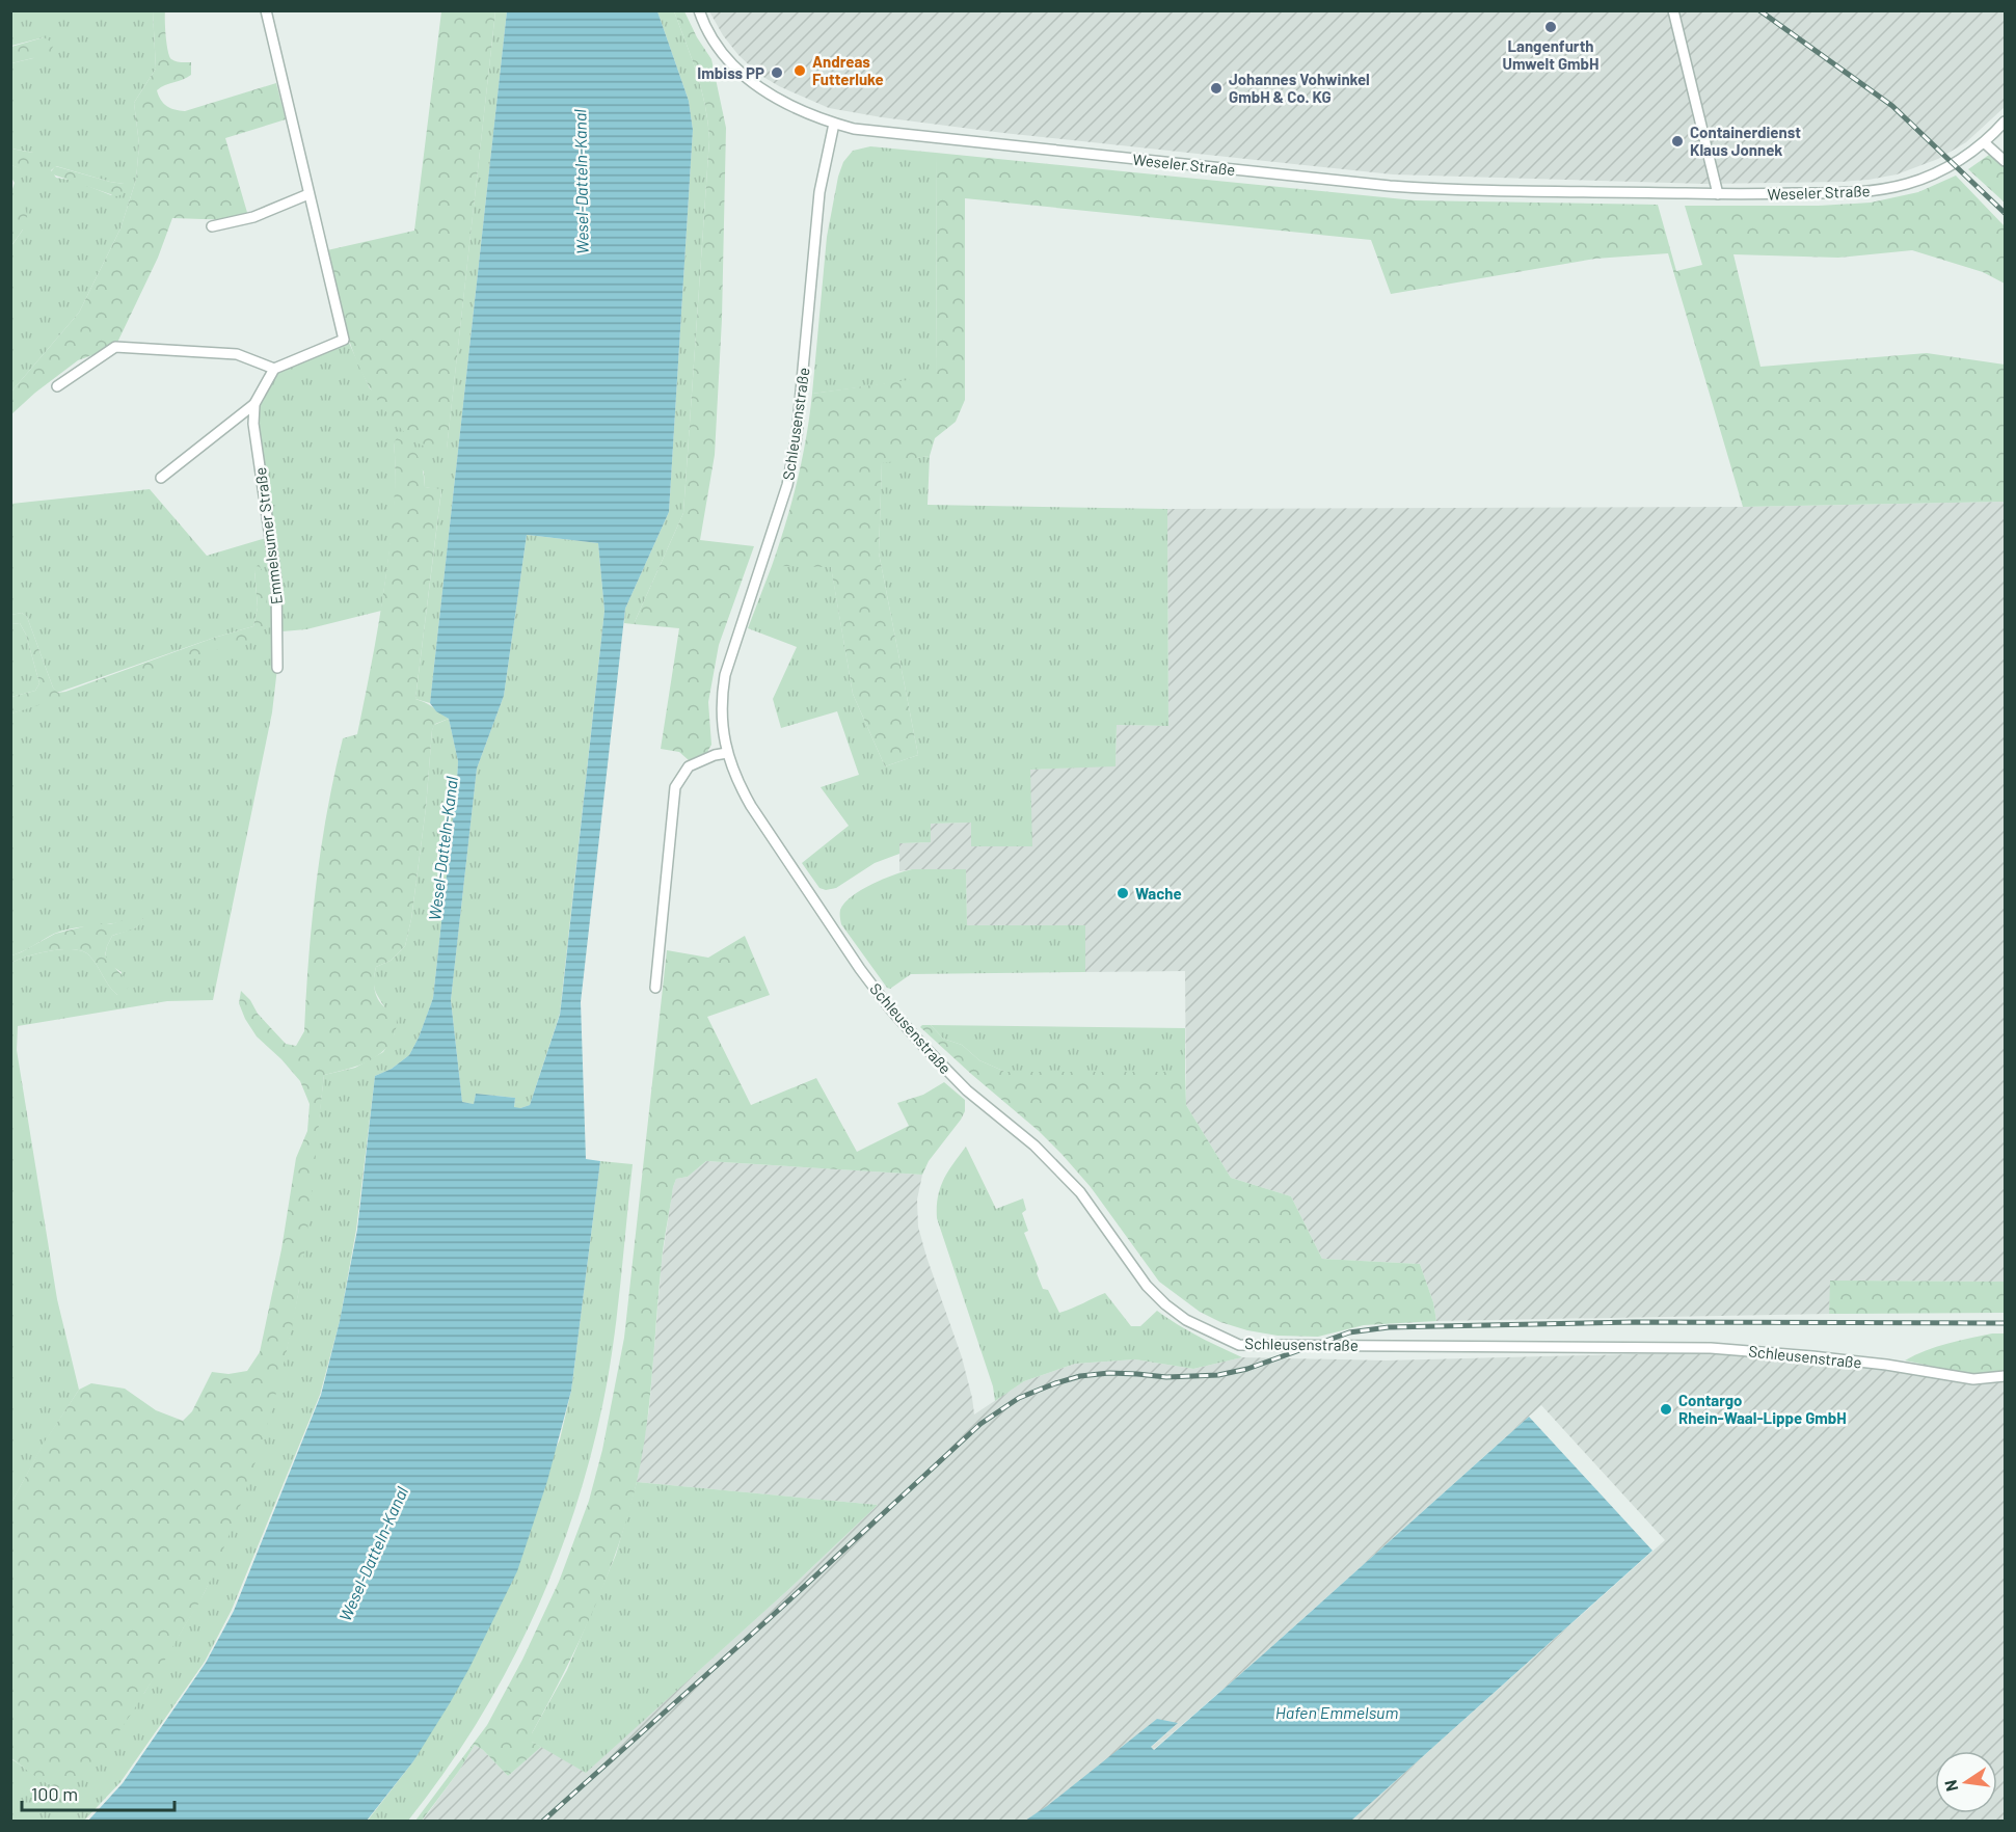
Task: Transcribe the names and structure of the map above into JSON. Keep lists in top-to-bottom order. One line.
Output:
{"streets":{"street":["Weseler Straße","Schleusenstraße","Emmelsumer Straße"]},"crossings":[["Weseler Straße","Schleusenstraße"]],"water":["Wesel-Datteln-Kanal","Hafen Emmelsum"],"places":["Langenfurth Umwelt GmbH","Andreas Futterluke","Imbiss PP","Johannes Vohwinkel GmbH & Co. KG","Containerdienst Klaus Jonnek","Wache","Contargo Rhein-Waal-Lippe GmbH"],"scale_bar":"100 m","north":"left"}
